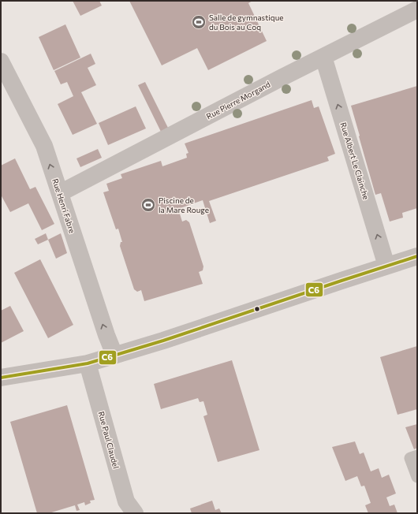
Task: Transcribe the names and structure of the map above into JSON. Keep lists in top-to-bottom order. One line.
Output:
{"streets":{"street":["Rue Pierre Morgand","Rue Albert Le Clainche","Rue Henri Fabre","Rue Paul Claudel"]},"crossings":[["Rue Pierre Morgand","Rue Albert Le Clainche"],["Rue Pierre Morgand","Rue Henri Fabre"]],"one_way":["Rue Albert Le Clainche","Rue Henri Fabre"],"places":{"sports":["Salle de gymnastique du Bois au Coq","Piscine de la Mare Rouge"]},"lines":["transit line C6"]}
